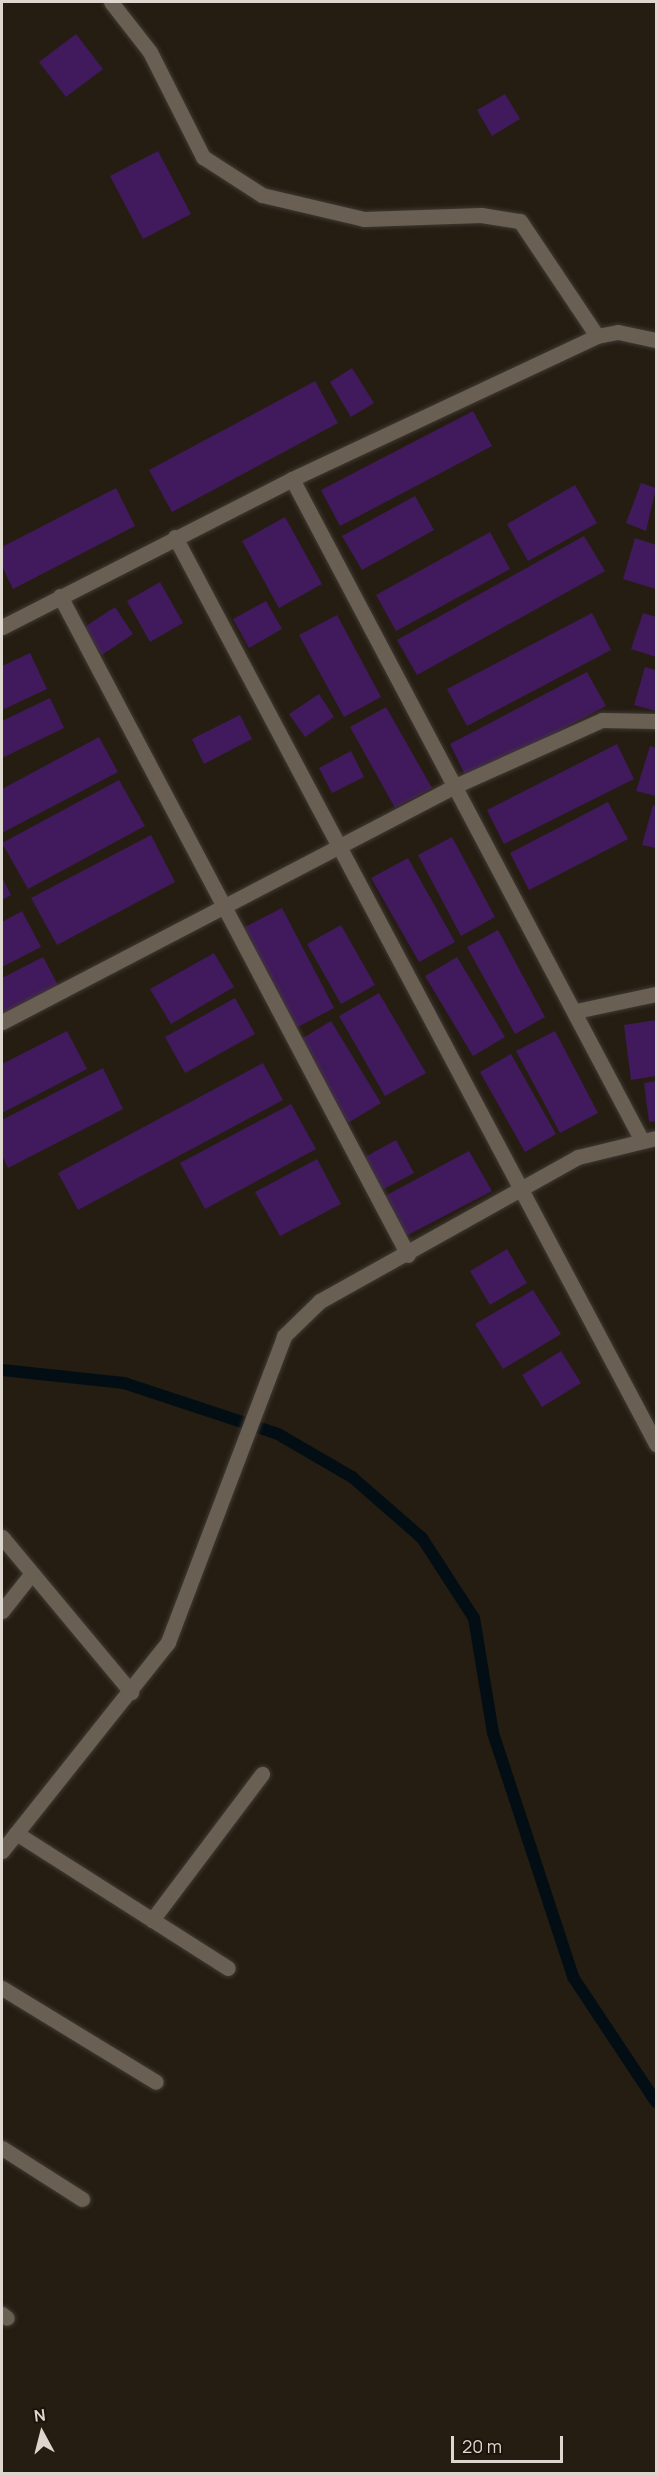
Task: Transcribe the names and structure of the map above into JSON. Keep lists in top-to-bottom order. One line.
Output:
{"scale_bar":"20 m","north":"top"}
